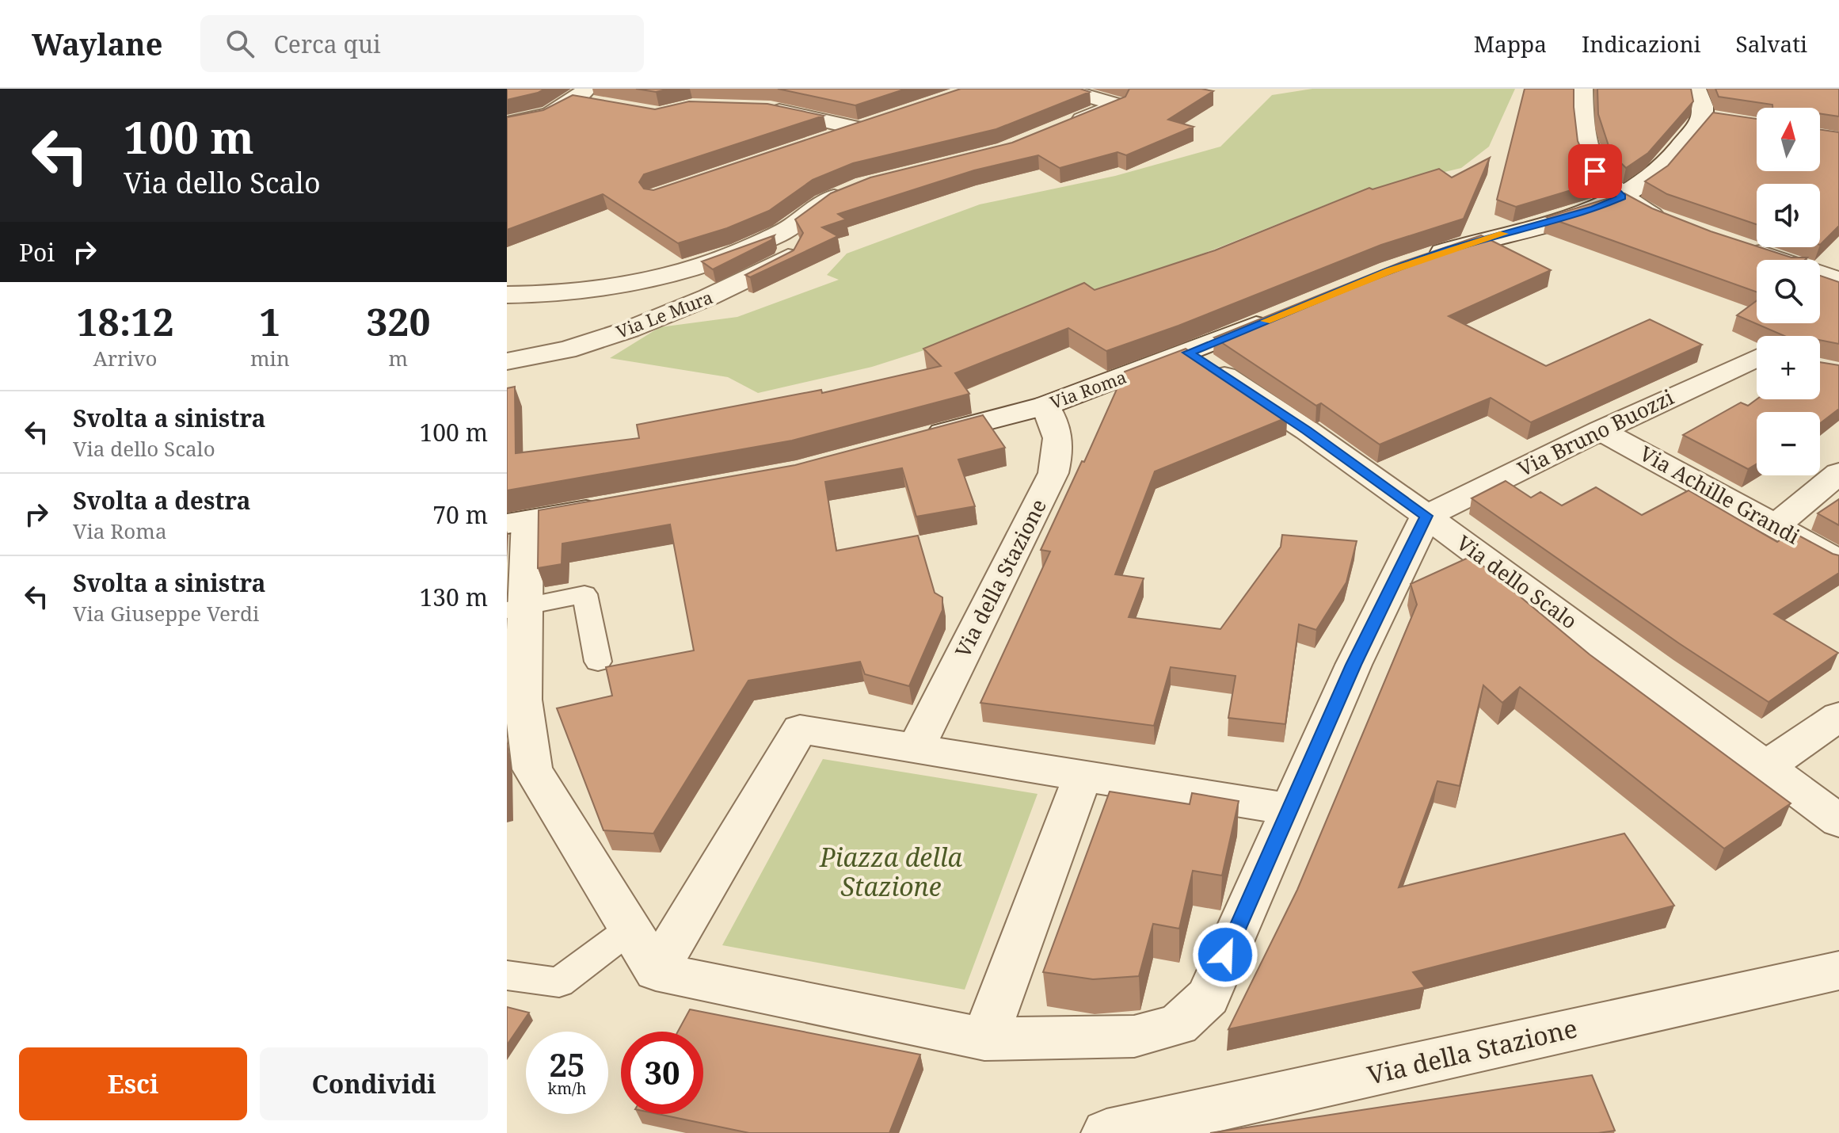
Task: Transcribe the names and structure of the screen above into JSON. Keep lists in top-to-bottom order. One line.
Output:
{"streets":{"street":["Via Le Mura","Via Roma","Via Bruno Buozzi","Via Achille Grandi","Via della Stazione","Via dello Scalo"]},"crossings":[["Via Roma","Via della Stazione"],["Via Roma","Via dello Scalo"],["Via Bruno Buozzi","Via Achille Grandi"],["Via Bruno Buozzi","Via dello Scalo"]],"parks":["Piazza della Stazione"],"north":"top","page":{"header":"Waylane","search":"Cerca qui","nav":["Mappa","Indicazioni","Salvati"],"turn":["100 m","Via dello Scalo"],"map_buttons":["+","−"],"then":"Poi","eta":["18:12","Arrivo","1","min","320","m"],"list":[{"name":"Svolta a sinistra","note":"Via dello Scalo","value":"100 m"},{"name":"Svolta a destra","note":"Via Roma","value":"70 m"},{"name":"Svolta a sinistra","note":"Via Giuseppe Verdi","value":"130 m"}],"speed":"25 km/h","limit":"30","buttons":["Esci","Condividi"]}}
